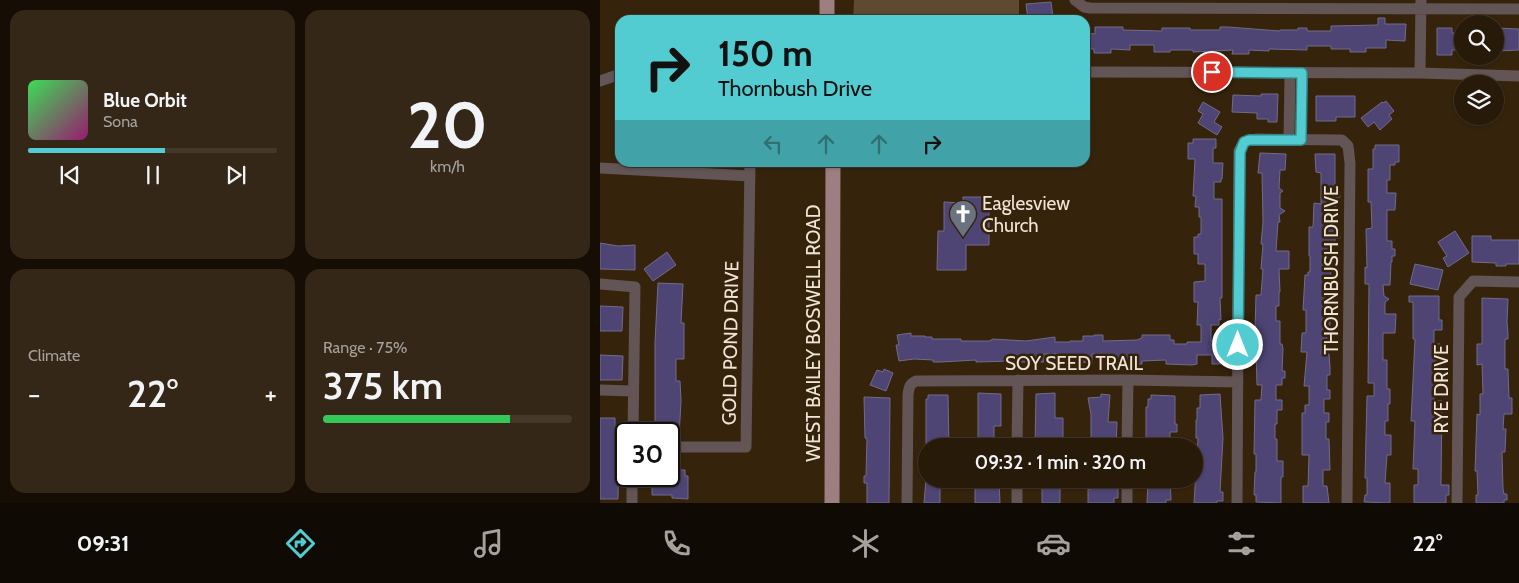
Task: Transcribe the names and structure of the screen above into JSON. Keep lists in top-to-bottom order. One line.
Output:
{"streets":{"main road":["WEST BAILEY BOSWELL ROAD"],"street":["THORNBUSH DRIVE","GOLD POND DRIVE","SOY SEED TRAIL","RYE DRIVE"]},"crossings":[["THORNBUSH DRIVE","SOY SEED TRAIL"]],"places":{"church":["Eaglesview Church"]},"page":{"tile":[["20","km/h"],"Climate",["Range · 75%","375 km"]],"turn":["150 m","Thornbush Drive"],"song":["Blue Orbit","Sona"],"heat":["−","22°","+"],"limit":"30","trip":"09:32 · 1 min · 320 m","tabs":["09:31","22°"]}}
